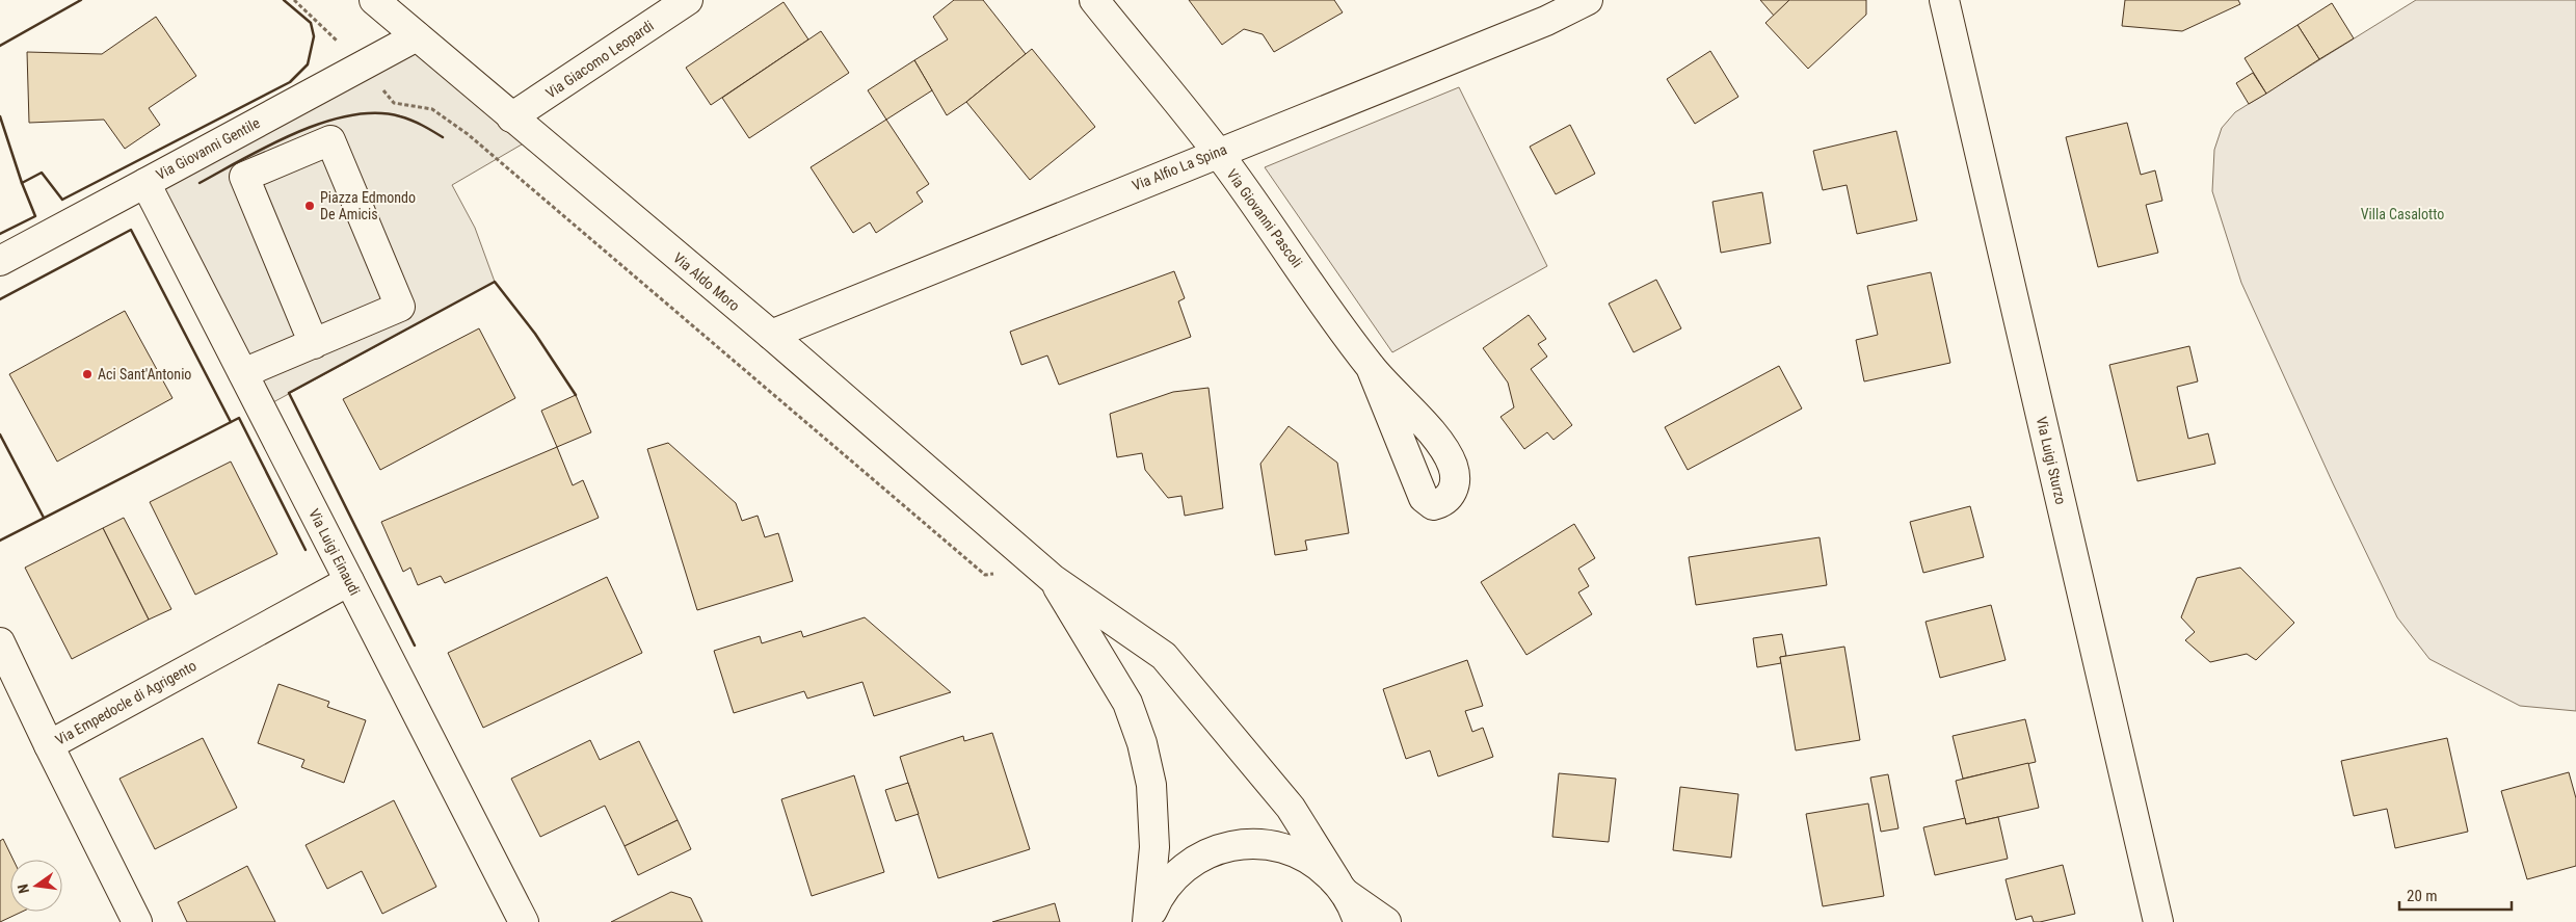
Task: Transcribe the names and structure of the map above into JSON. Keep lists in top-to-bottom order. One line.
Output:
{"streets":{"street":["Via Giacomo Leopardi","Via Giovanni Gentile","Via Alfio La Spina","Via Giovanni Pascoli","Via Aldo Moro","Via Luigi Sturzo","Via Luigi Einaudi","Via Empedocle di Agrigento"]},"crossings":[["Via Giacomo Leopardi","Via Aldo Moro"],["Via Giovanni Gentile","Via Aldo Moro"],["Via Giovanni Gentile","Via Luigi Einaudi"],["Via Alfio La Spina","Via Giovanni Pascoli"],["Via Alfio La Spina","Via Aldo Moro"],["Via Luigi Einaudi","Via Empedocle di Agrigento"]],"parks":["Villa Casalotto"],"places":["Piazza Edmondo De Amicis","Aci Sant'Antonio"],"scale_bar":"20 m","north":"left"}
